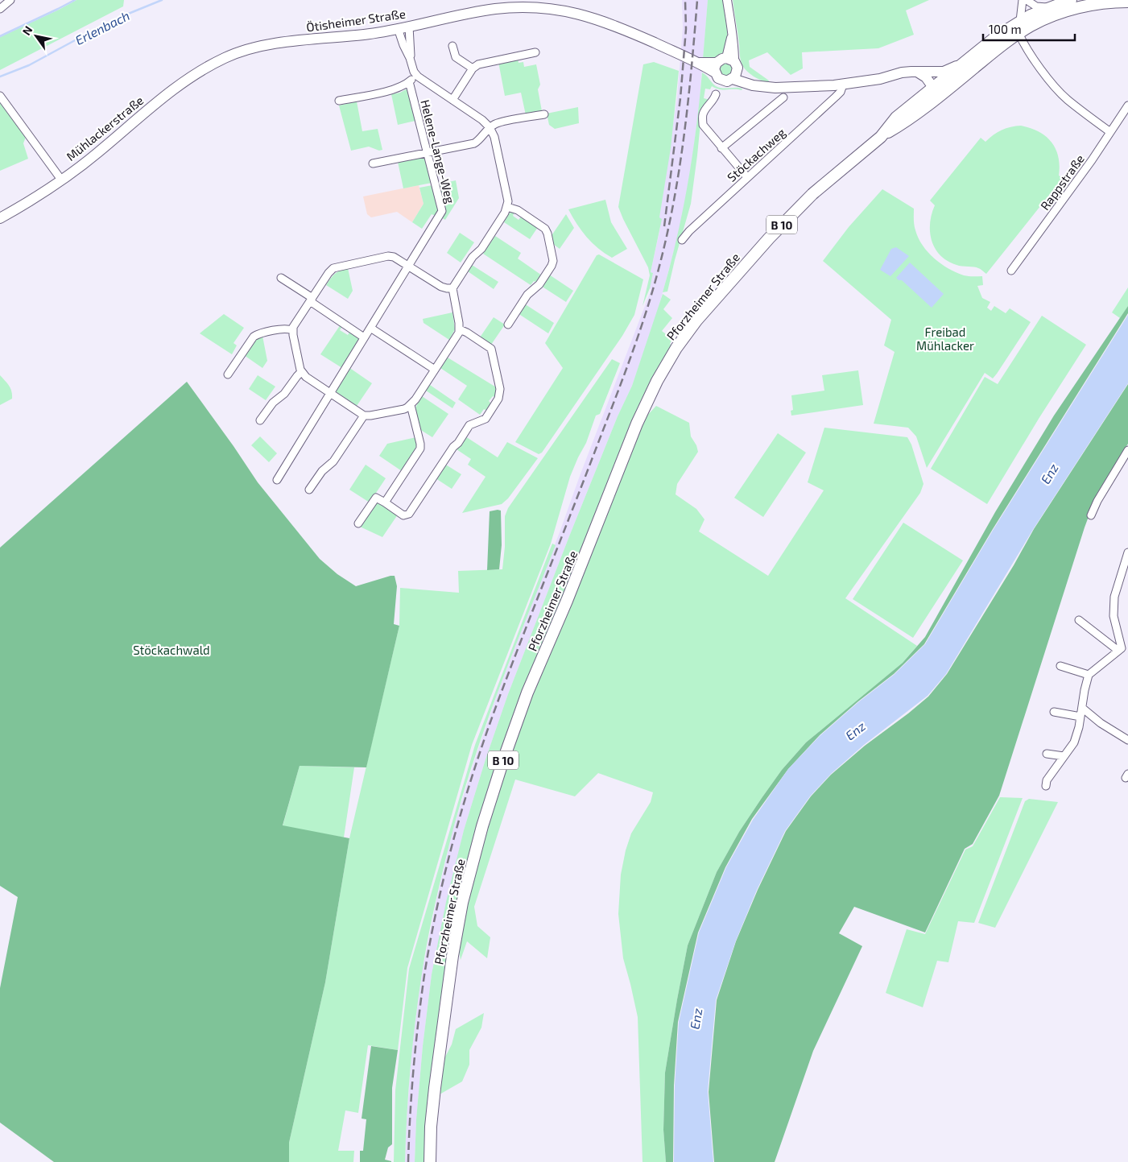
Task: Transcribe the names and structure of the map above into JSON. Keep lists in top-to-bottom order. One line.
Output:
{"streets":{"main road":["Ötisheimer Straße","Mühlackerstraße","B 10","Pforzheimer Straße"],"street":["Helene-Lange-Weg","Stöckachweg","Rappstraße"]},"crossings":[["Ötisheimer Straße","Mühlackerstraße"]],"water":["Erlenbach","Enz"],"parks":["Freibad Mühlacker","Stöckachwald"],"scale_bar":"100 m","north":"top left"}
